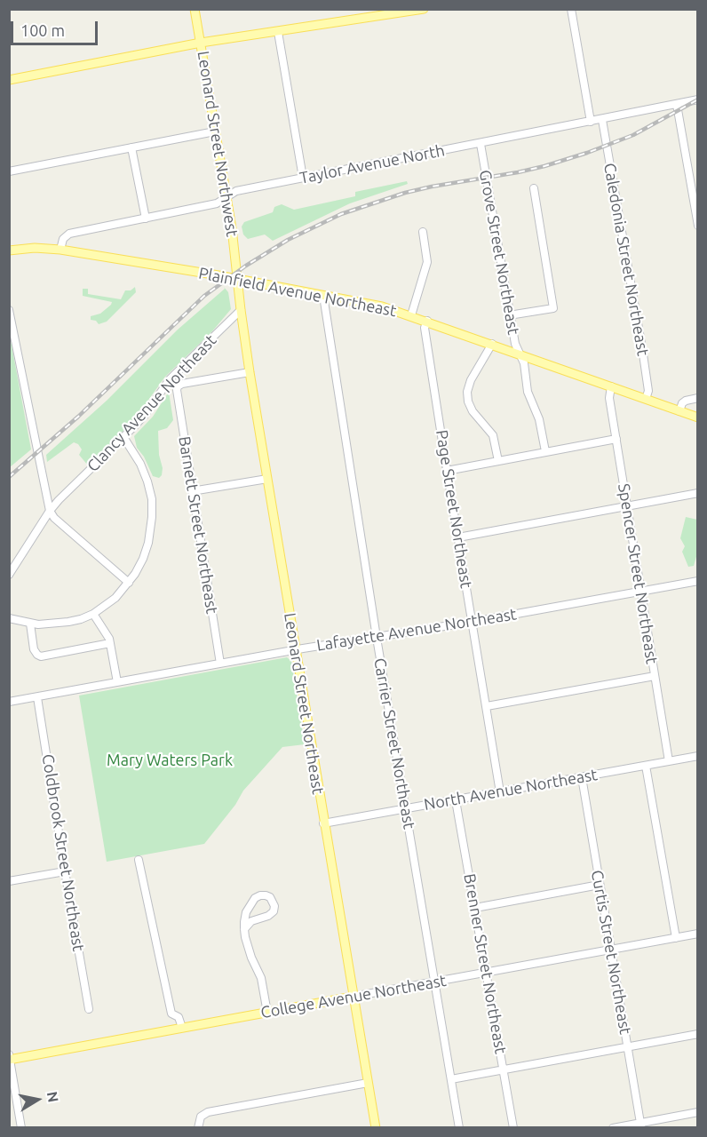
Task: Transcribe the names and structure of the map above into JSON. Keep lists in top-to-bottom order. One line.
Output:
{"streets":{"main road":["Leonard Street Northwest","Plainfield Avenue Northeast","Leonard Street Northeast","College Avenue Northeast"],"street":["Taylor Avenue North","Grove Street Northeast","Caledonia Street Northeast","Clancy Avenue Northeast","Page Street Northeast","Barnett Street Northeast","Spencer Street Northeast","Lafayette Avenue Northeast","Carrier Street Northeast","North Avenue Northeast","Coldbrook Street Northeast","Curtis Street Northeast","Brenner Street Northeast"]},"crossings":[["Leonard Street Northwest","Taylor Avenue North"],["Leonard Street Northwest","Plainfield Avenue Northeast"],["Leonard Street Northwest","Leonard Street Northeast"],["Taylor Avenue North","Grove Street Northeast"],["Taylor Avenue North","Caledonia Street Northeast"],["Taylor Avenue North","Plainfield Avenue Northeast"],["Grove Street Northeast","Plainfield Avenue Northeast"],["Caledonia Street Northeast","Plainfield Avenue Northeast"],["Plainfield Avenue Northeast","Page Street Northeast"],["Plainfield Avenue Northeast","Spencer Street Northeast"],["Plainfield Avenue Northeast","Leonard Street Northeast"],["Plainfield Avenue Northeast","Carrier Street Northeast"],["Clancy Avenue Northeast","Leonard Street Northeast"],["Page Street Northeast","Lafayette Avenue Northeast"],["Page Street Northeast","North Avenue Northeast"],["Barnett Street Northeast","Lafayette Avenue Northeast"],["Barnett Street Northeast","Leonard Street Northeast"],["Spencer Street Northeast","Lafayette Avenue Northeast"],["Spencer Street Northeast","North Avenue Northeast"],["Lafayette Avenue Northeast","Leonard Street Northeast"],["Lafayette Avenue Northeast","Carrier Street Northeast"],["Lafayette Avenue Northeast","Coldbrook Street Northeast"],["Leonard Street Northeast","North Avenue Northeast"],["Leonard Street Northeast","College Avenue Northeast"],["Carrier Street Northeast","North Avenue Northeast"],["Carrier Street Northeast","College Avenue Northeast"],["North Avenue Northeast","Curtis Street Northeast"],["North Avenue Northeast","Brenner Street Northeast"],["Curtis Street Northeast","College Avenue Northeast"],["Brenner Street Northeast","College Avenue Northeast"]],"parks":["Mary Waters Park"],"scale_bar":"100 m","north":"right"}
